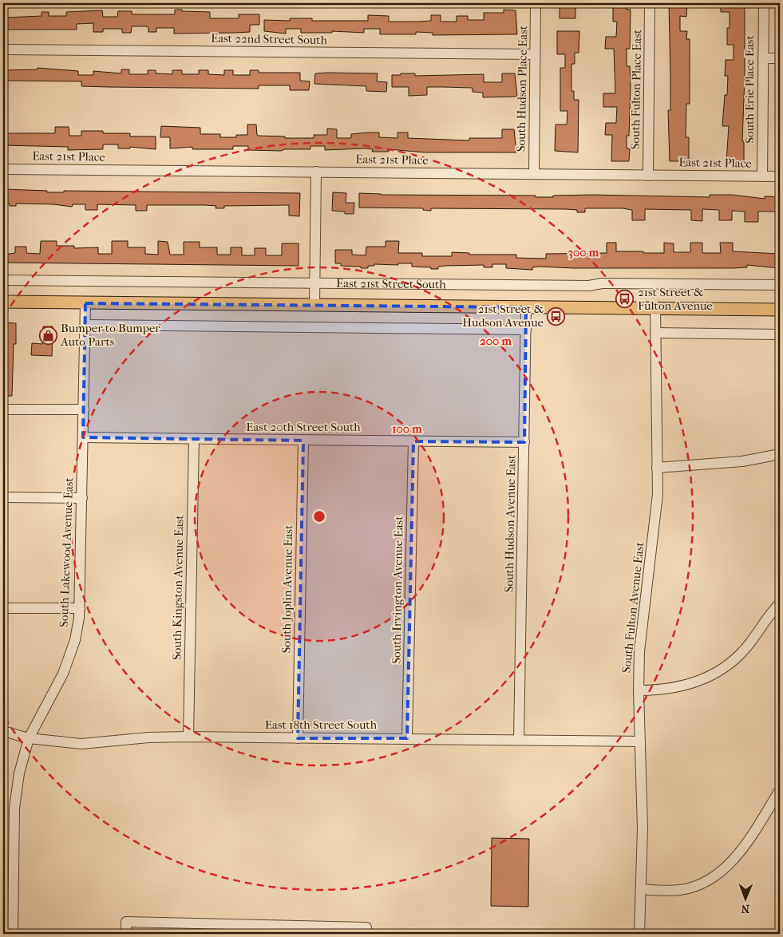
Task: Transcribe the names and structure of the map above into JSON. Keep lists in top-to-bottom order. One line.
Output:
{"streets":{"main road":["East 21st Street South"],"street":["East 22nd Street South","South Hudson Place East","South Fulton Place East","South Erie Place East","East 21st Place","East 20th Street South","South Hudson Avenue East","South Lakewood Avenue East","South Kingston Avenue East","South Joplin Avenue East","South Irvington Avenue East","South Fulton Avenue East","East 18th Street South"]},"crossings":[["East 22nd Street South","South Hudson Place East"],["South Hudson Place East","East 21st Place"],["South Fulton Place East","East 21st Place"],["South Erie Place East","East 21st Place"],["East 21st Street South","South Hudson Avenue East"],["East 21st Street South","South Lakewood Avenue East"],["East 21st Street South","South Fulton Avenue East"],["East 20th Street South","South Hudson Avenue East"],["East 20th Street South","South Lakewood Avenue East"],["East 20th Street South","South Kingston Avenue East"],["East 20th Street South","South Joplin Avenue East"],["East 20th Street South","South Irvington Avenue East"],["South Hudson Avenue East","East 18th Street South"],["South Lakewood Avenue East","East 18th Street South"],["South Kingston Avenue East","East 18th Street South"],["South Joplin Avenue East","East 18th Street South"],["South Irvington Avenue East","East 18th Street South"],["South Fulton Avenue East","East 18th Street South"]],"places":{"bus stop":["21st Street & Fulton Avenue","21st Street & Hudson Avenue"],"shop":["Bumper to Bumper Auto Parts"]},"north":"bottom","rings":["300 m","200 m","100 m"]}
